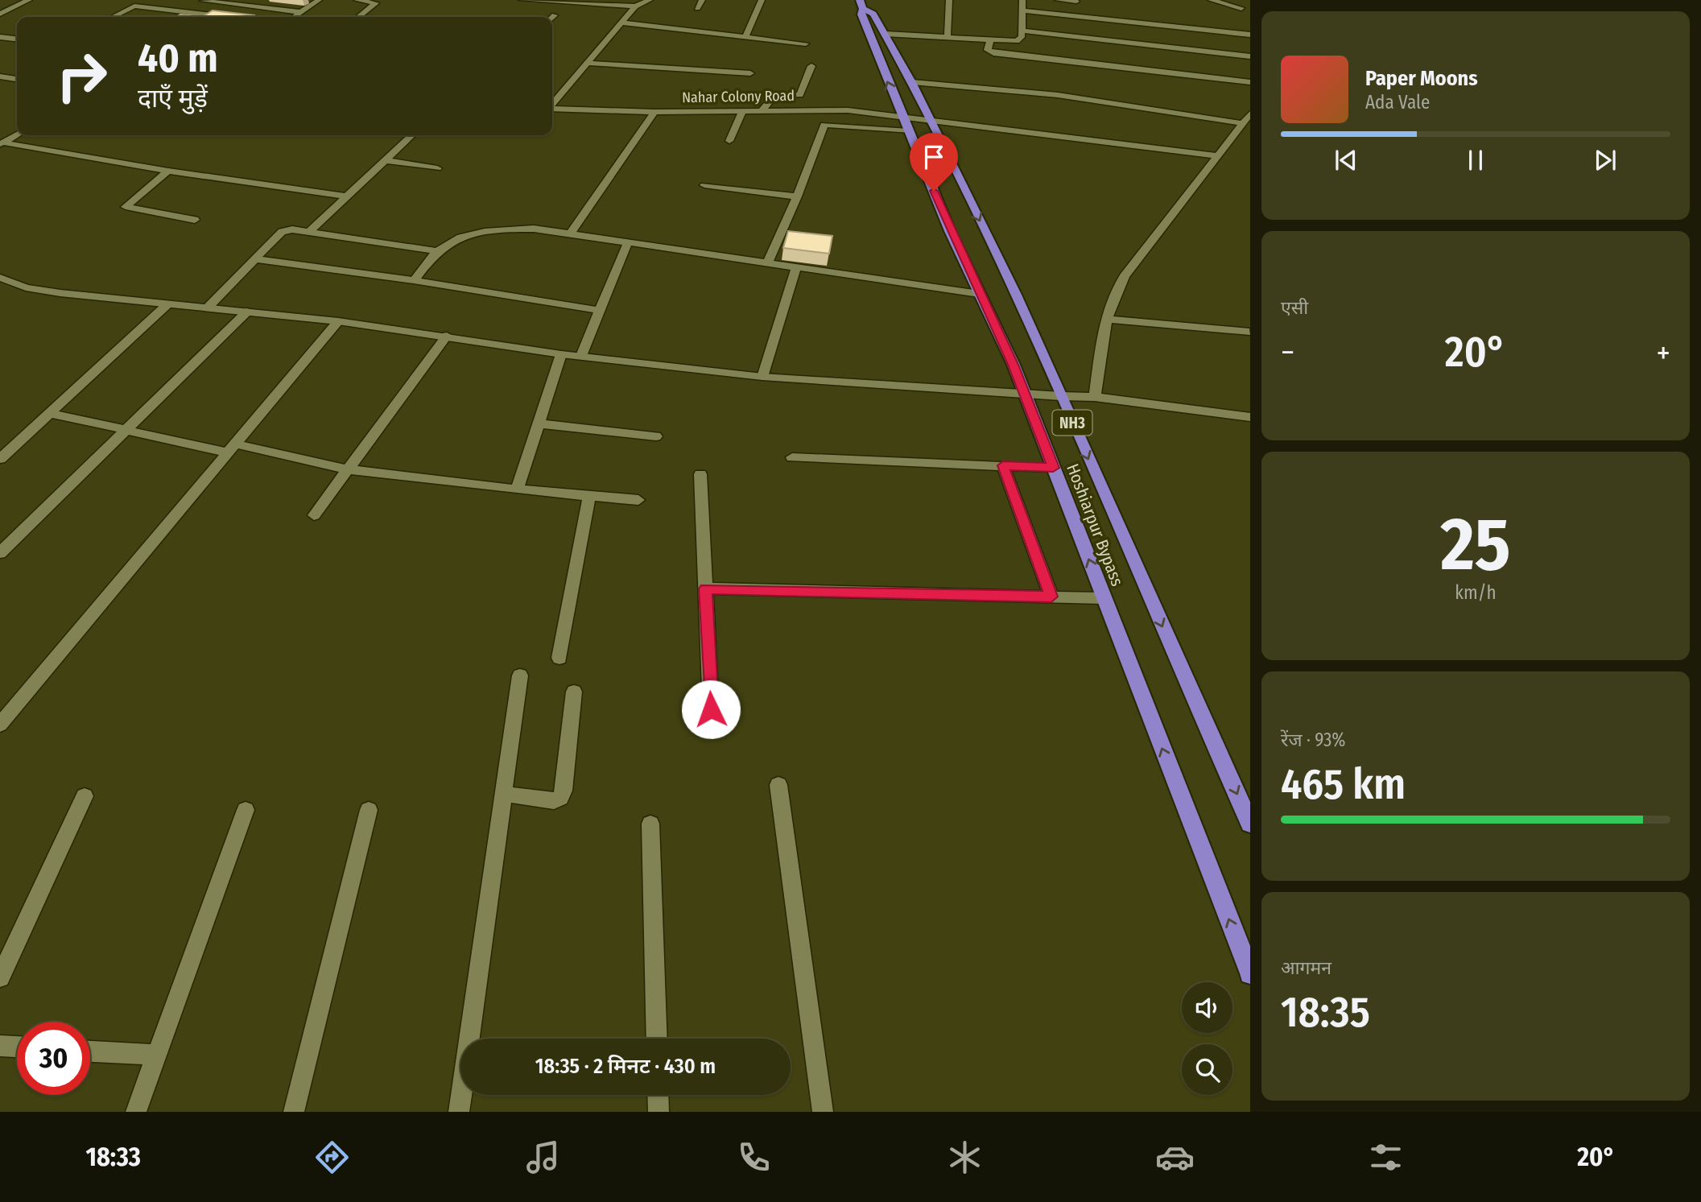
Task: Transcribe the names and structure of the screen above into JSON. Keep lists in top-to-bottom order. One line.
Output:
{"streets":{"highway":["NH3","Hoshiarpur Bypass"],"street":["Nahar Colony Road"]},"crossings":[["Nahar Colony Road","NH3"],["Nahar Colony Road","Hoshiarpur Bypass"],["NH3","Hoshiarpur Bypass"]],"page":{"turn":["40 m","दाएँ मुड़ें"],"song":["Paper Moons","Ada Vale"],"tile":["एसी",["25","km/h"],["रेंज · 93%","465 km"],["आगमन","18:35"]],"heat":["−","20°","+"],"limit":"30","trip":"18:35 · 2 मिनट · 430 m","tabs":["18:33","20°"]}}
